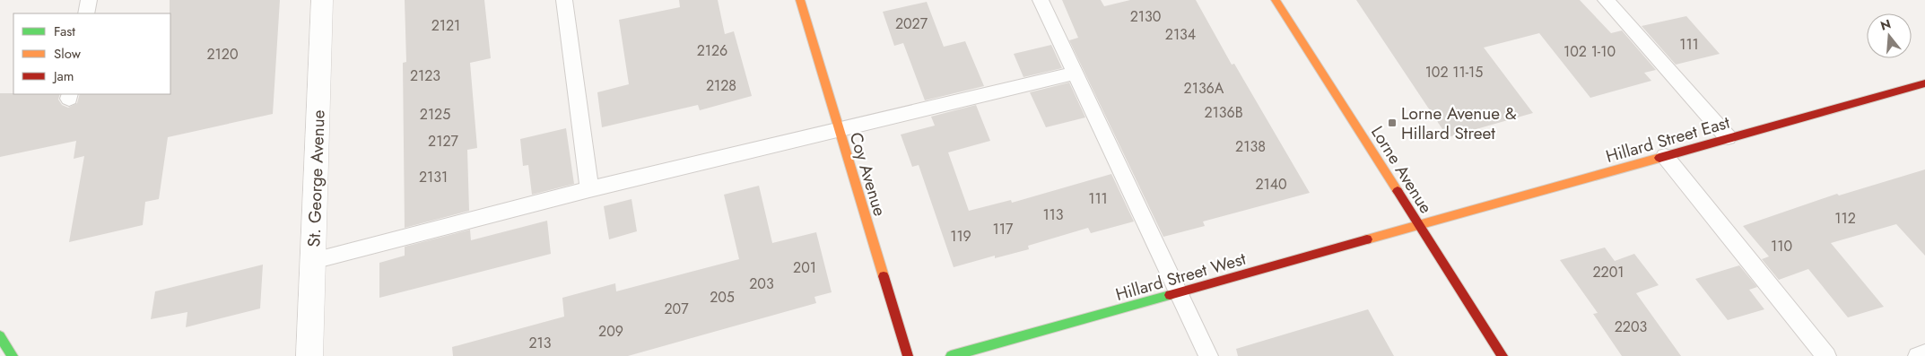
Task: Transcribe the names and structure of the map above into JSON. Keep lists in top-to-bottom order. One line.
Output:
{"streets":{"main road":["Hillard Street East","Lorne Avenue","Coy Avenue","Hillard Street West"],"street":["St. George Avenue"]},"crossings":[["Hillard Street East","Lorne Avenue"],["Hillard Street East","Hillard Street West"],["Lorne Avenue","Hillard Street West"]],"places":{"transit":["Lorne Avenue & Hillard Street"]},"house_numbers":["2130","2027","2121","2134","111","2126","102 1-10","2120","102 11-15","2123","2128","2136A","2136B","2125","2127","2138","2131","2140","111","113","112","117","119","110","201","2201","203","205","207","2203","209","213"],"legend":["Fast","Slow","Jam"],"north":"top"}
